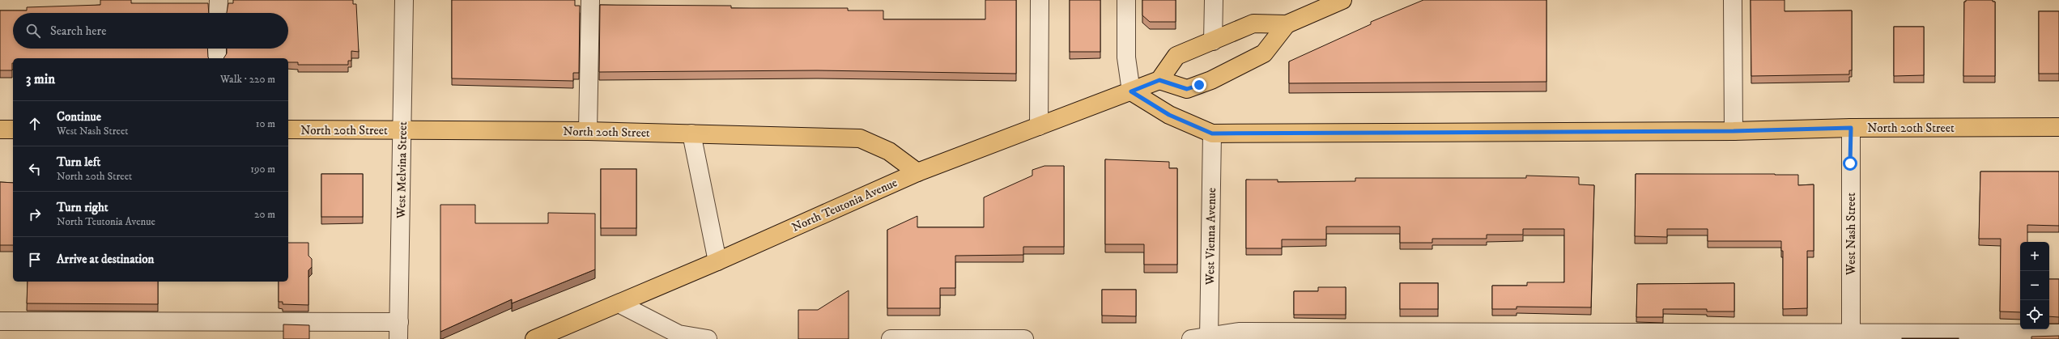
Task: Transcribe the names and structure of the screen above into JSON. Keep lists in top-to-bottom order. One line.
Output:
{"streets":{"main road":["North 20th Street","North Teutonia Avenue"],"street":["West Melvina Street","West Nash Street","West Vienna Avenue"]},"crossings":[["North 20th Street","West Melvina Street"],["North 20th Street","North Teutonia Avenue"],["North 20th Street","West Nash Street"],["North 20th Street","West Vienna Avenue"]],"page":{"search":"Search here","heading":["3 min","Walk · 220 m"],"list":[["Continue","West Nash Street","10 m"],["Turn left","North 20th Street","190 m"],["Turn right","North Teutonia Avenue","20 m"],"Arrive at destination"],"map_buttons":["+","−"]}}
